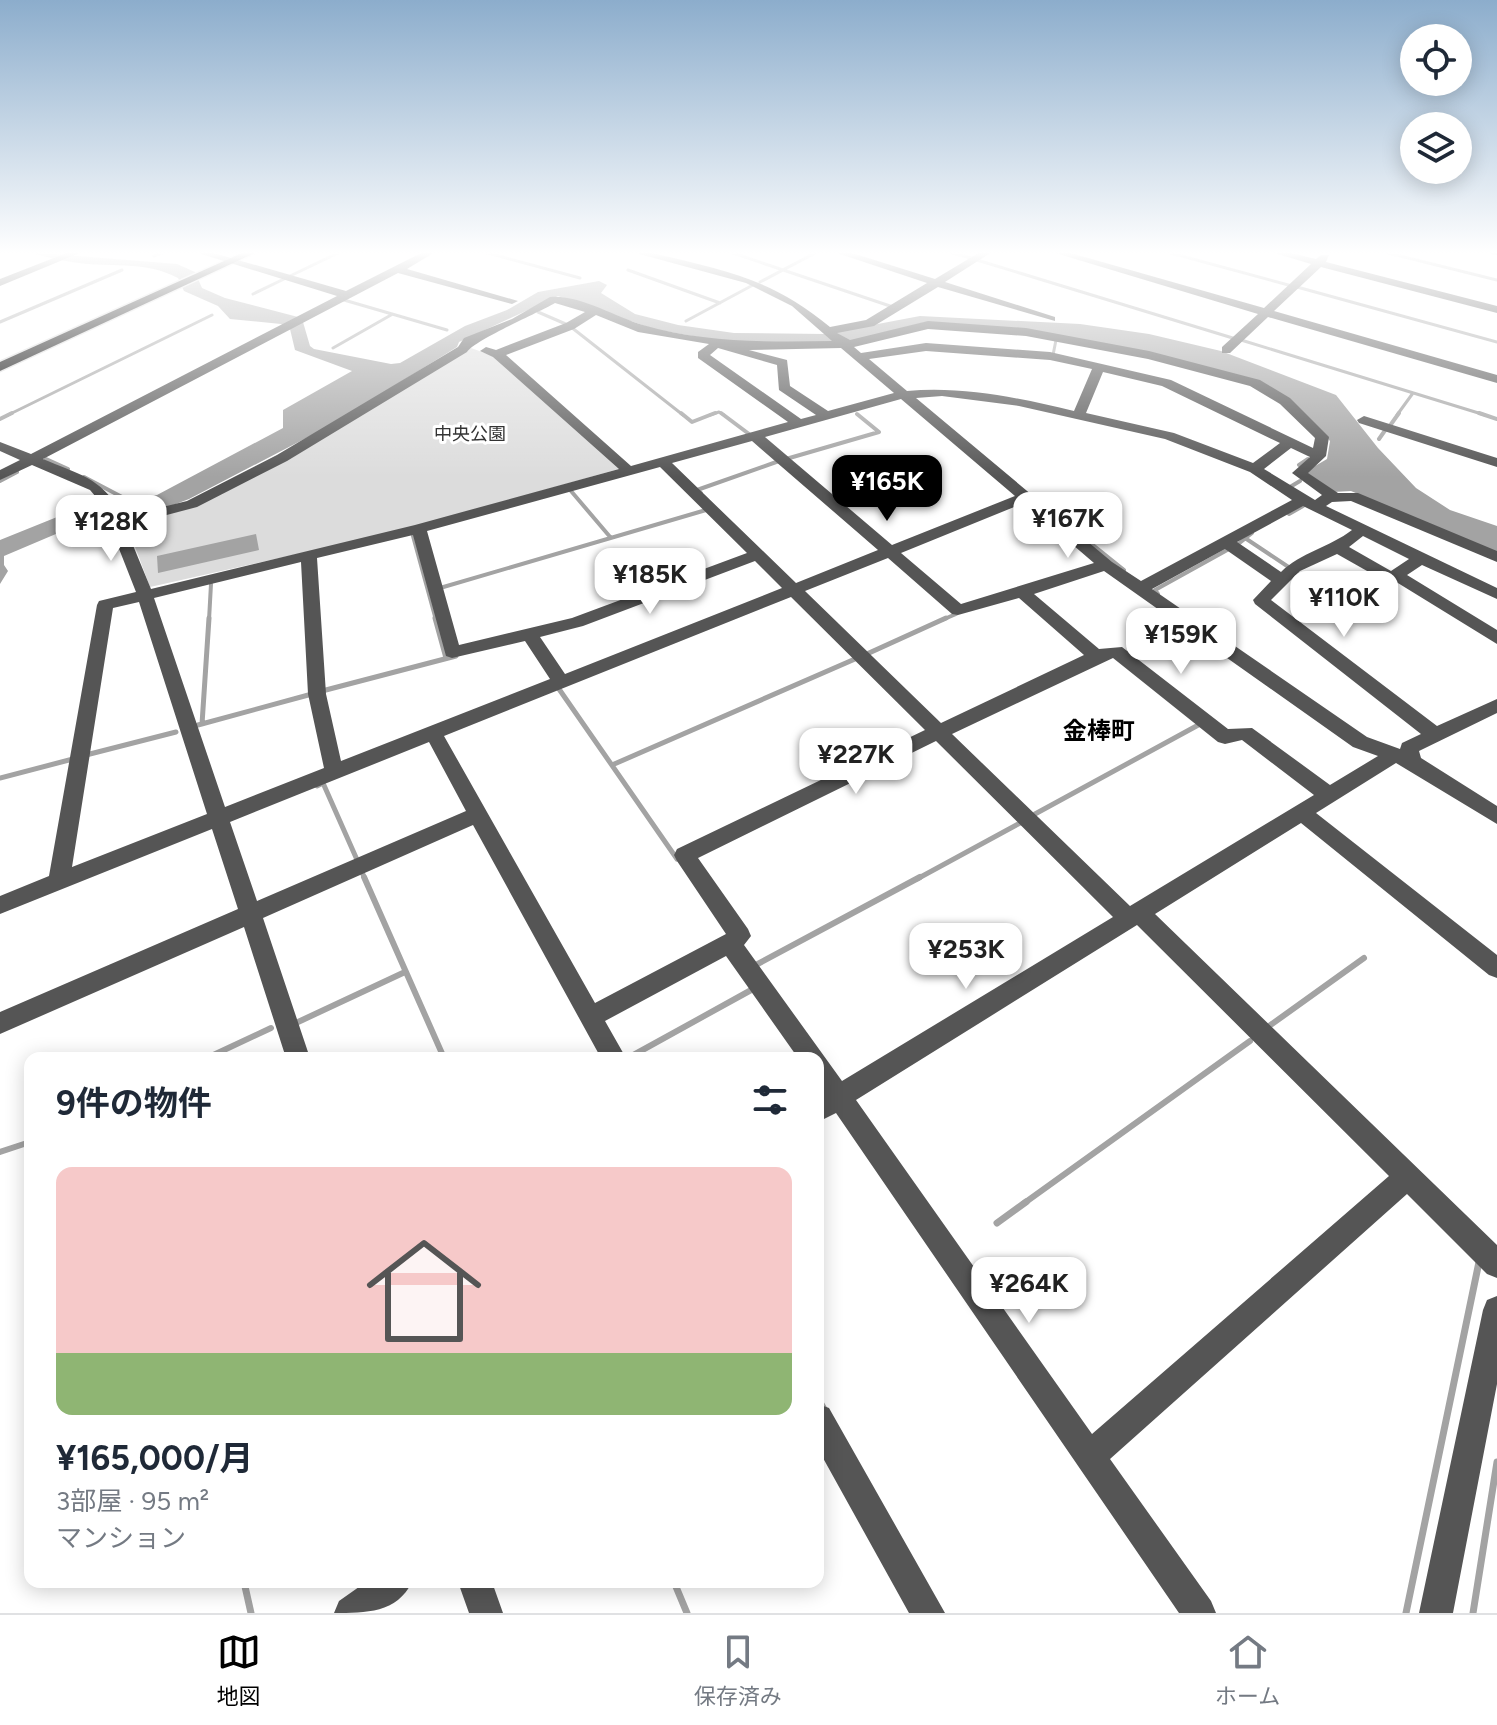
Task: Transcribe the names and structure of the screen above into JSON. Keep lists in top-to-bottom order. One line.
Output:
{"districts":["金棒町"],"parks":["中央公園"],"page":{"price":["¥165K","¥167K","¥128K","¥185K","¥110K","¥159K","¥227K","¥253K","¥264K"],"heading":"9件の物件","list":[{"name":"¥165,000/月","note":"3部屋 · 95 m² · マンション"}],"tabs":["地図","保存済み","ホーム"]}}
